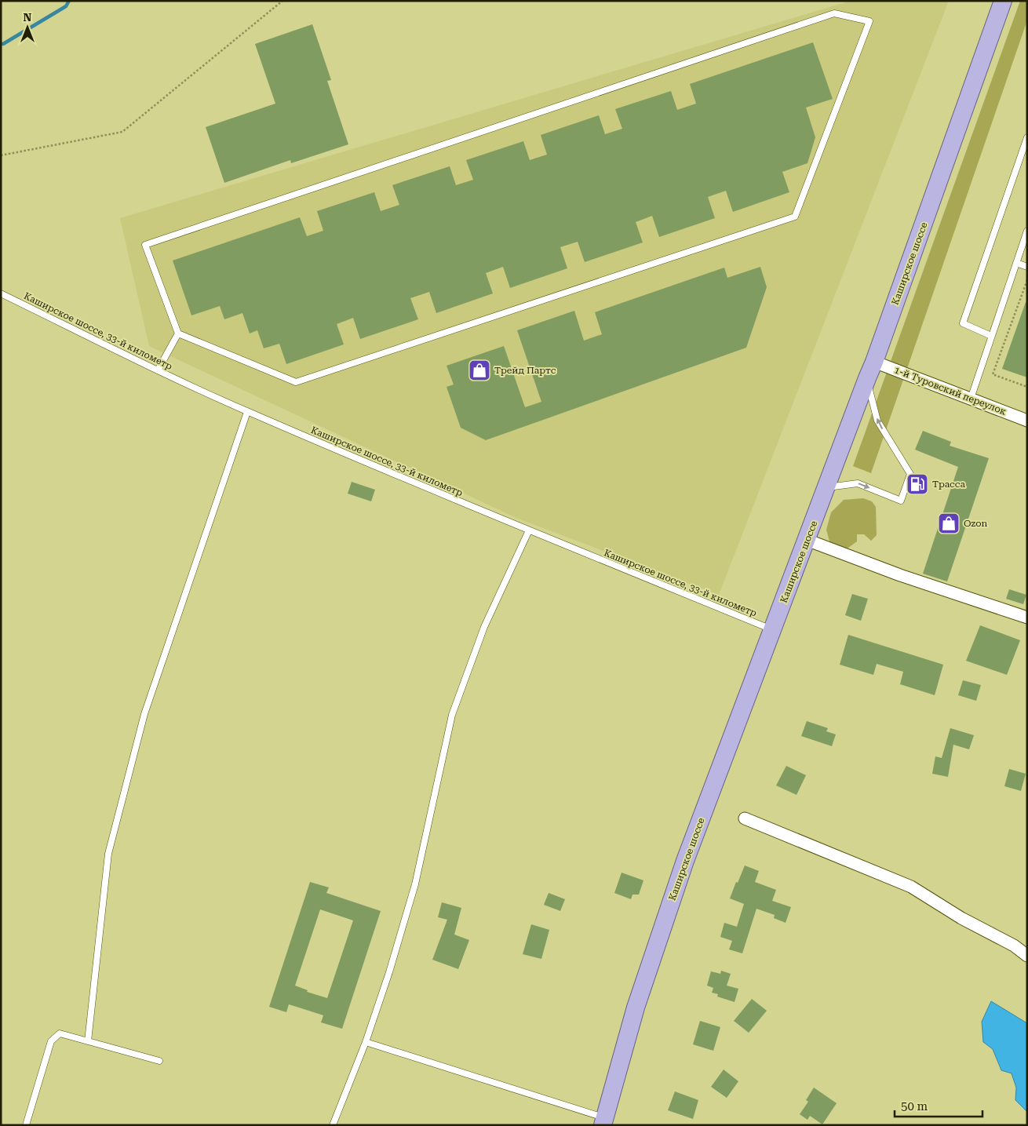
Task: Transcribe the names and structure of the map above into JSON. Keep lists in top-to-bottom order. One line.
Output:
{"streets":{"main road":["Каширское шоссе"],"street":["1-й Туровский переулок"],"lane":["Каширское шоссе, 33-й километр"]},"crossings":[["Каширское шоссе","Каширское шоссе, 33-й километр"],["Каширское шоссе","1-й Туровский переулок"]],"places":{"shop":["Трейд Партс","Ozon"],"fuel station":["Трасса"]},"scale_bar":"50 m","north":"top"}
